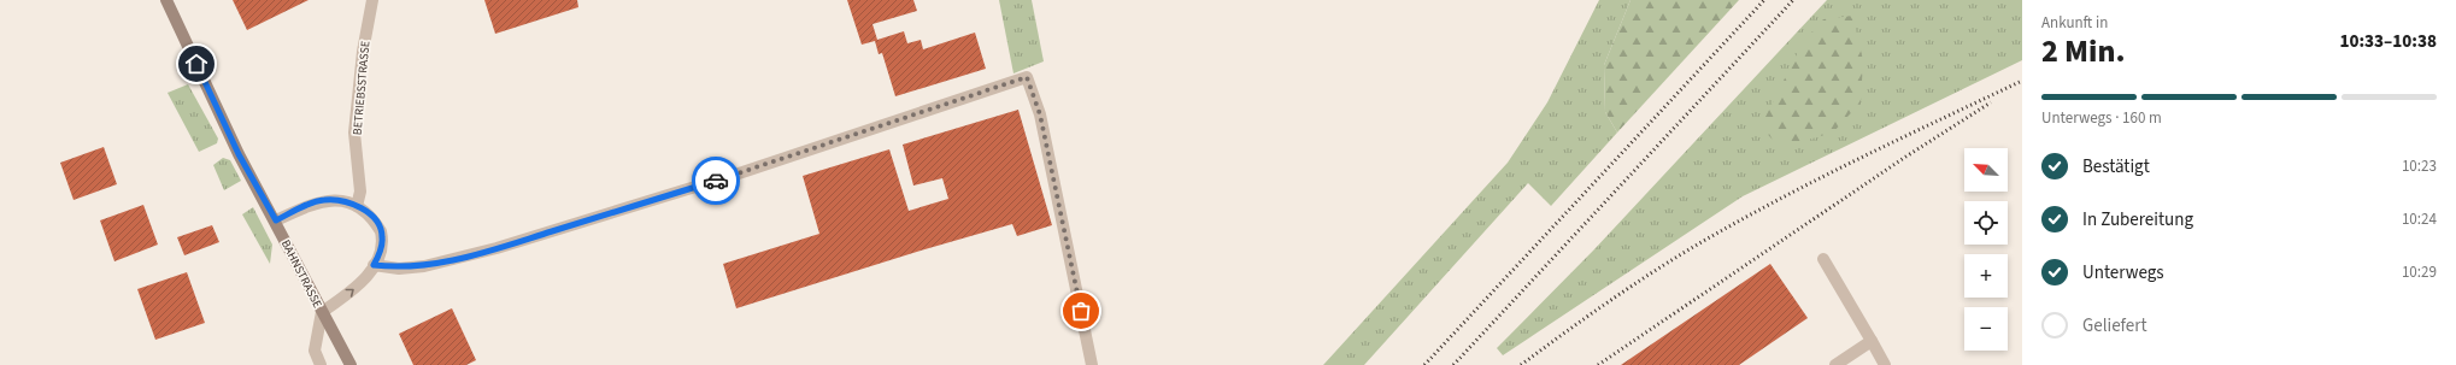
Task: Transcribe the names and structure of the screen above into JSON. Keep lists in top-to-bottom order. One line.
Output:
{"streets":{"main road":["BAHNSTRASSE"],"street":["BETRIEBSSTRASSE"]},"north":"top left","page":{"heading":["2 Min.","Ankunft in","10:33–10:38"],"bar":"Unterwegs · 160 m","list":[["Bestätigt","10:23"],["In Zubereitung","10:24"],["Unterwegs","10:29"],"Geliefert"],"map_buttons":["+","−"]}}
